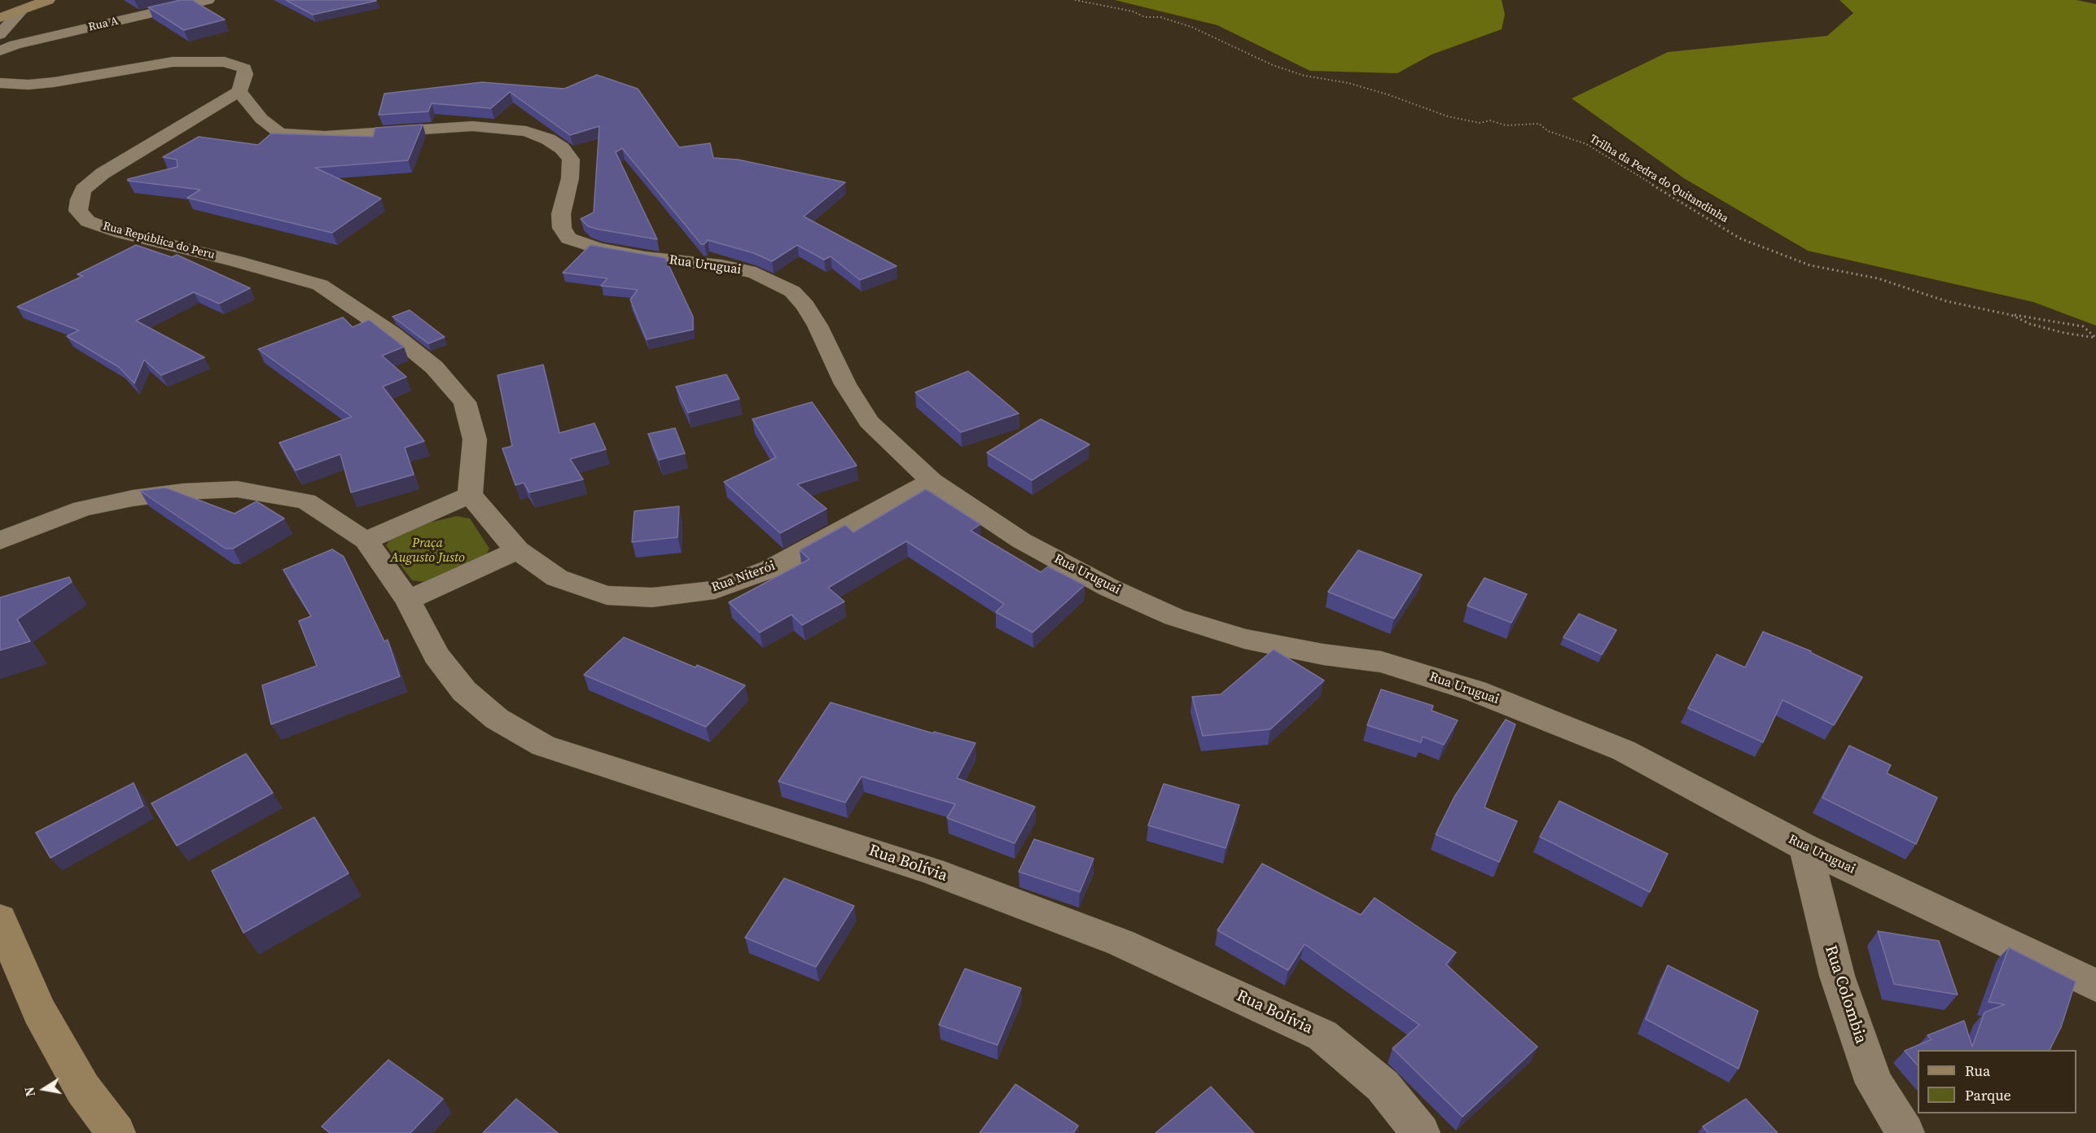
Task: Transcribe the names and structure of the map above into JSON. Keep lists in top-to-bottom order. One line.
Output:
{"streets":{"street":["Rua A","Rua República do Peru","Rua Uruguai","Rua Niterói","Rua Bolívia","Rua Colombia"],"path":["Trilha da Pedra do Quitandinha"]},"crossings":[["Rua República do Peru","Rua Uruguai"],["Rua Uruguai","Rua Niterói"],["Rua Uruguai","Rua Colombia"]],"parks":["Praça Augusto Justo"],"legend":["Rua","Parque"],"north":"left"}
